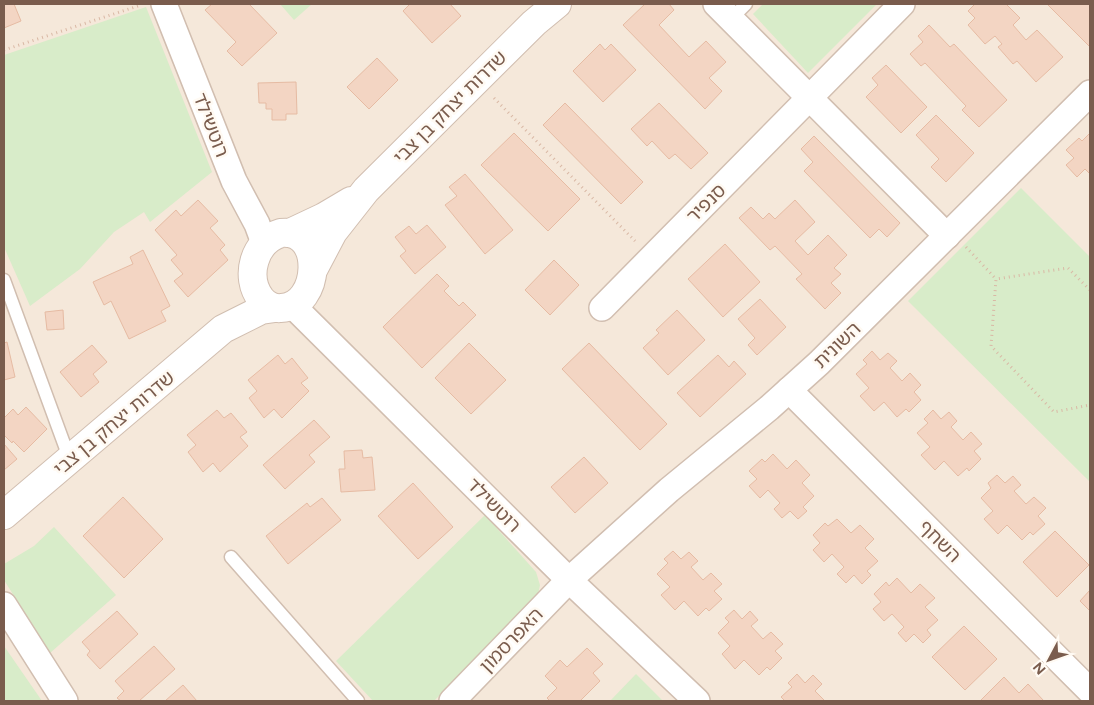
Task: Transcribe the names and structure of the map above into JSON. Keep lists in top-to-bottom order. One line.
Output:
{"streets":{"street":["שדרות יצחק בן צבי","רוטשילד","סנפיר","השונית","השחף","האפרסמון"]},"crossings":[["שדרות יצחק בן צבי","רוטשילד"],["רוטשילד","השונית"],["רוטשילד","האפרסמון"],["השונית","השחף"],["השונית","האפרסמון"]],"north":"bottom left"}
